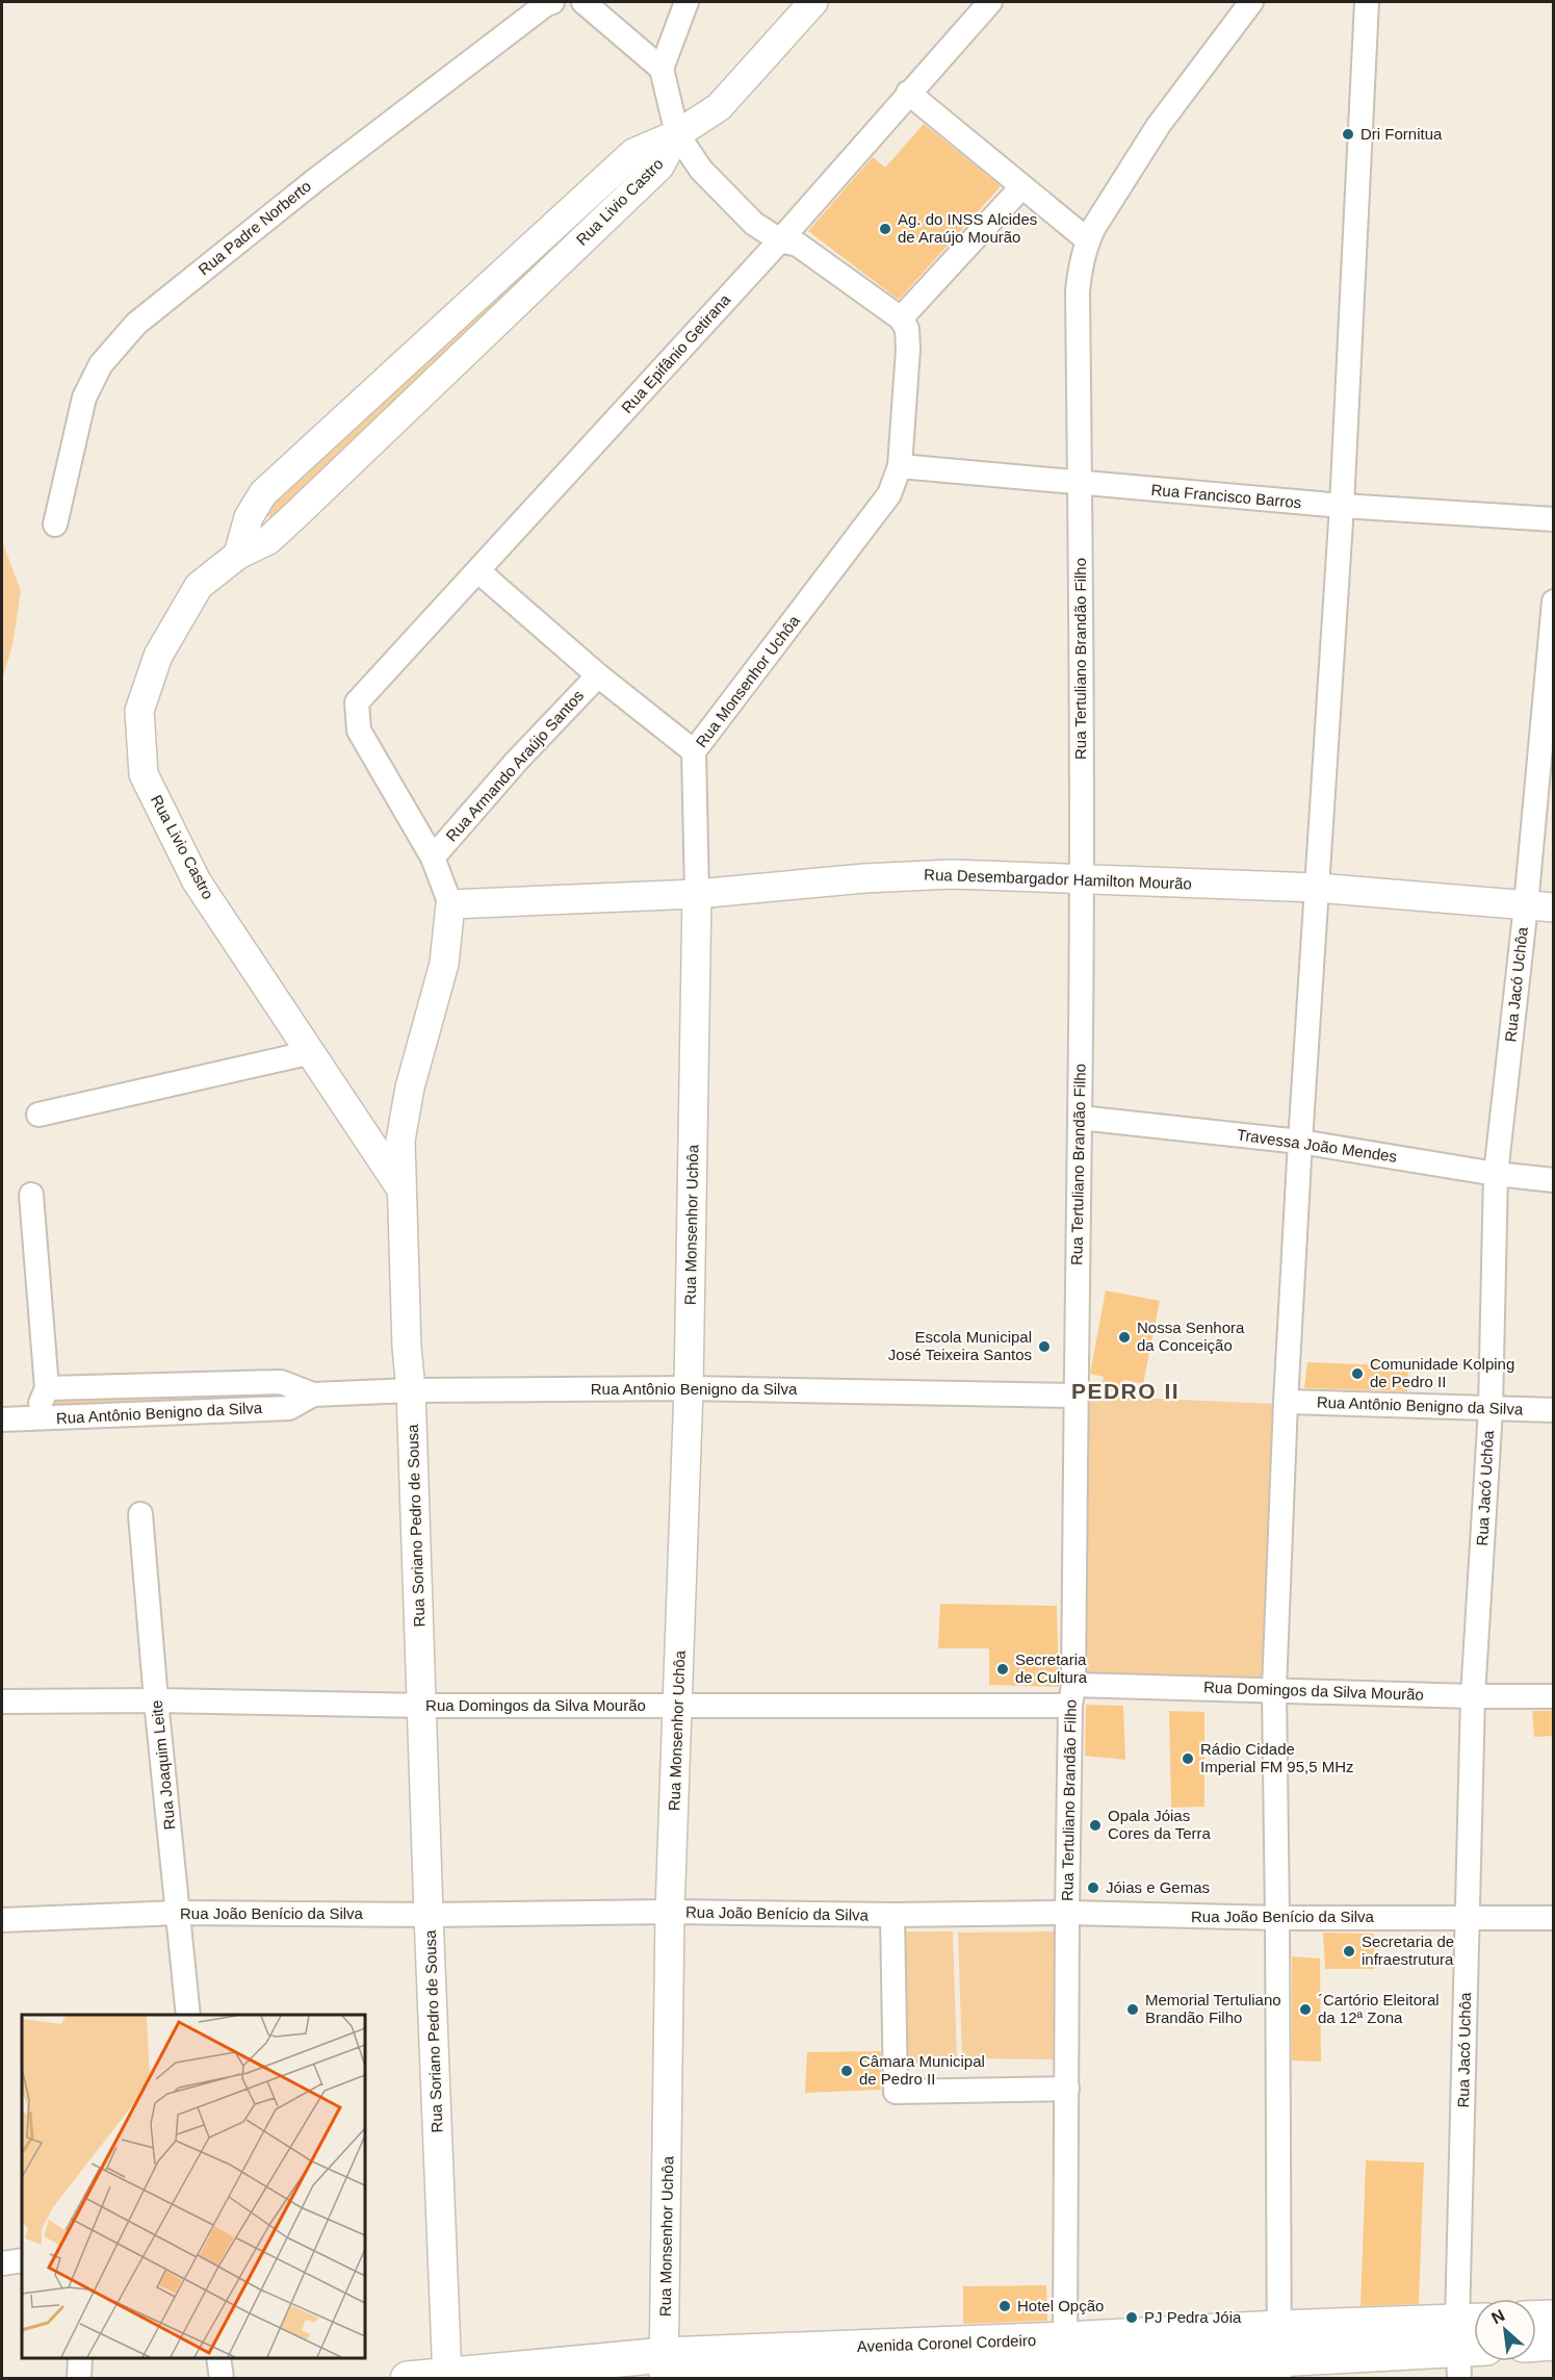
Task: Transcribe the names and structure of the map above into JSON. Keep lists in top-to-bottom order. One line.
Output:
{"streets":{"main road":["Avenida Coronel Cordeiro"],"street":["Rua Livio Castro","Rua Padre Norberto","Rua Epifânio Getirana","Rua Francisco Barros","Rua Tertuliano Brandão Filho","Rua Monsenhor Uchôa","Rua Armando Araújo Santos","Rua Desembargador Hamilton Mourão","Rua Jacó Uchôa","Travessa João Mendes","Rua Antônio Benigno da Silva","Rua Soriano Pedro de Sousa","Rua Domingos da Silva Mourão","Rua Joaquim Leite","Rua João Benício da Silva"]},"crossings":[["Rua Livio Castro","Rua Soriano Pedro de Sousa"],["Rua Epifânio Getirana","Rua Soriano Pedro de Sousa"],["Rua Francisco Barros","Rua Tertuliano Brandão Filho"],["Rua Francisco Barros","Rua Monsenhor Uchôa"],["Rua Tertuliano Brandão Filho","Rua Desembargador Hamilton Mourão"],["Rua Tertuliano Brandão Filho","Travessa João Mendes"],["Rua Tertuliano Brandão Filho","Rua Antônio Benigno da Silva"],["Rua Tertuliano Brandão Filho","Rua Domingos da Silva Mourão"],["Rua Tertuliano Brandão Filho","Rua João Benício da Silva"],["Rua Tertuliano Brandão Filho","Avenida Coronel Cordeiro"],["Rua Monsenhor Uchôa","Rua Desembargador Hamilton Mourão"],["Rua Monsenhor Uchôa","Rua Antônio Benigno da Silva"],["Rua Monsenhor Uchôa","Rua Domingos da Silva Mourão"],["Rua Monsenhor Uchôa","Rua João Benício da Silva"],["Rua Monsenhor Uchôa","Avenida Coronel Cordeiro"],["Rua Armando Araújo Santos","Rua Soriano Pedro de Sousa"],["Rua Desembargador Hamilton Mourão","Rua Jacó Uchôa"],["Rua Desembargador Hamilton Mourão","Rua Soriano Pedro de Sousa"],["Rua Jacó Uchôa","Travessa João Mendes"],["Rua Jacó Uchôa","Rua Antônio Benigno da Silva"],["Rua Jacó Uchôa","Rua Domingos da Silva Mourão"],["Rua Jacó Uchôa","Rua João Benício da Silva"],["Rua Jacó Uchôa","Avenida Coronel Cordeiro"],["Rua Antônio Benigno da Silva","Rua Soriano Pedro de Sousa"],["Rua Soriano Pedro de Sousa","Rua Domingos da Silva Mourão"],["Rua Soriano Pedro de Sousa","Rua João Benício da Silva"],["Rua Soriano Pedro de Sousa","Avenida Coronel Cordeiro"],["Rua Domingos da Silva Mourão","Rua Joaquim Leite"],["Rua Joaquim Leite","Rua João Benício da Silva"]],"districts":["PEDRO II"],"places":["Dri Fornitua","Ag. do INSS Alcides de Araújo Mourão","Nossa Senhora da Conceição","Escola Municipal José Teixeira Santos","Comunidade Kolping de Pedro II","Secretaria de Cultura","Rádio Cidade Imperial FM 95,5 MHz","Opala Jóias Cores da Terra","Jóias e Gemas","Secretaria de infraestrutura","Memorial Tertuliano Brandão Filho","´Cartório Eleitoral da 12ª Zona","Câmara Municipal de Pedro II","Hotel Opção","PJ Pedra Jóia"],"north":"top left"}
